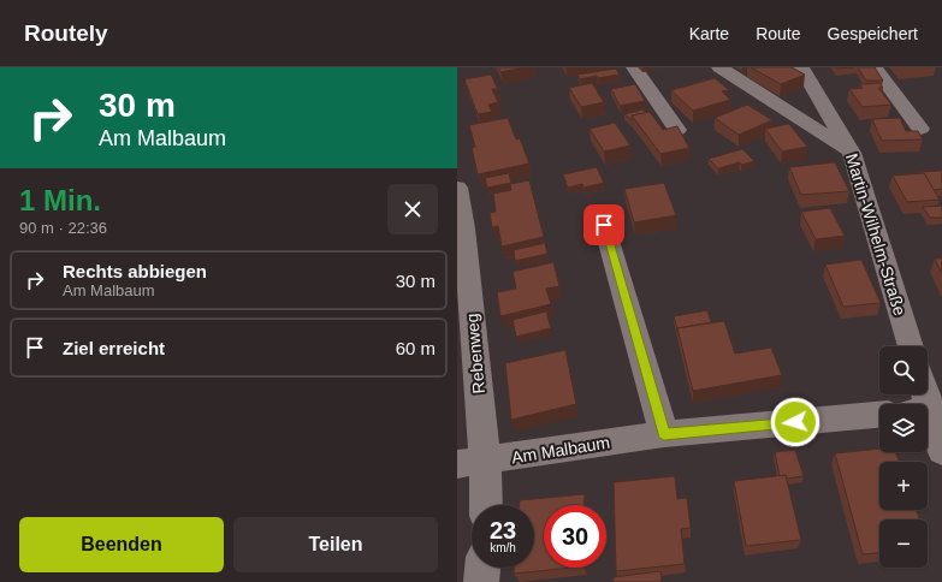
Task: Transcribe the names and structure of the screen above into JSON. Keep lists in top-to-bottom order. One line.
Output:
{"streets":{"street":["Martin-Wilhelm-Straße","Rebenweg","Am Malbaum"]},"crossings":[["Rebenweg","Am Malbaum"]],"page":{"header":"Routely","nav":["Karte","Route","Gespeichert"],"turn":["30 m","Am Malbaum"],"heading":["1 Min.","90 m · 22:36"],"list":[{"name":"Rechts abbiegen","note":"Am Malbaum","value":"30 m"},{"name":"Ziel erreicht","value":"60 m"}],"map_buttons":["+","−"],"speed":"23 km/h","limit":"30","buttons":["Beenden","Teilen"]}}
